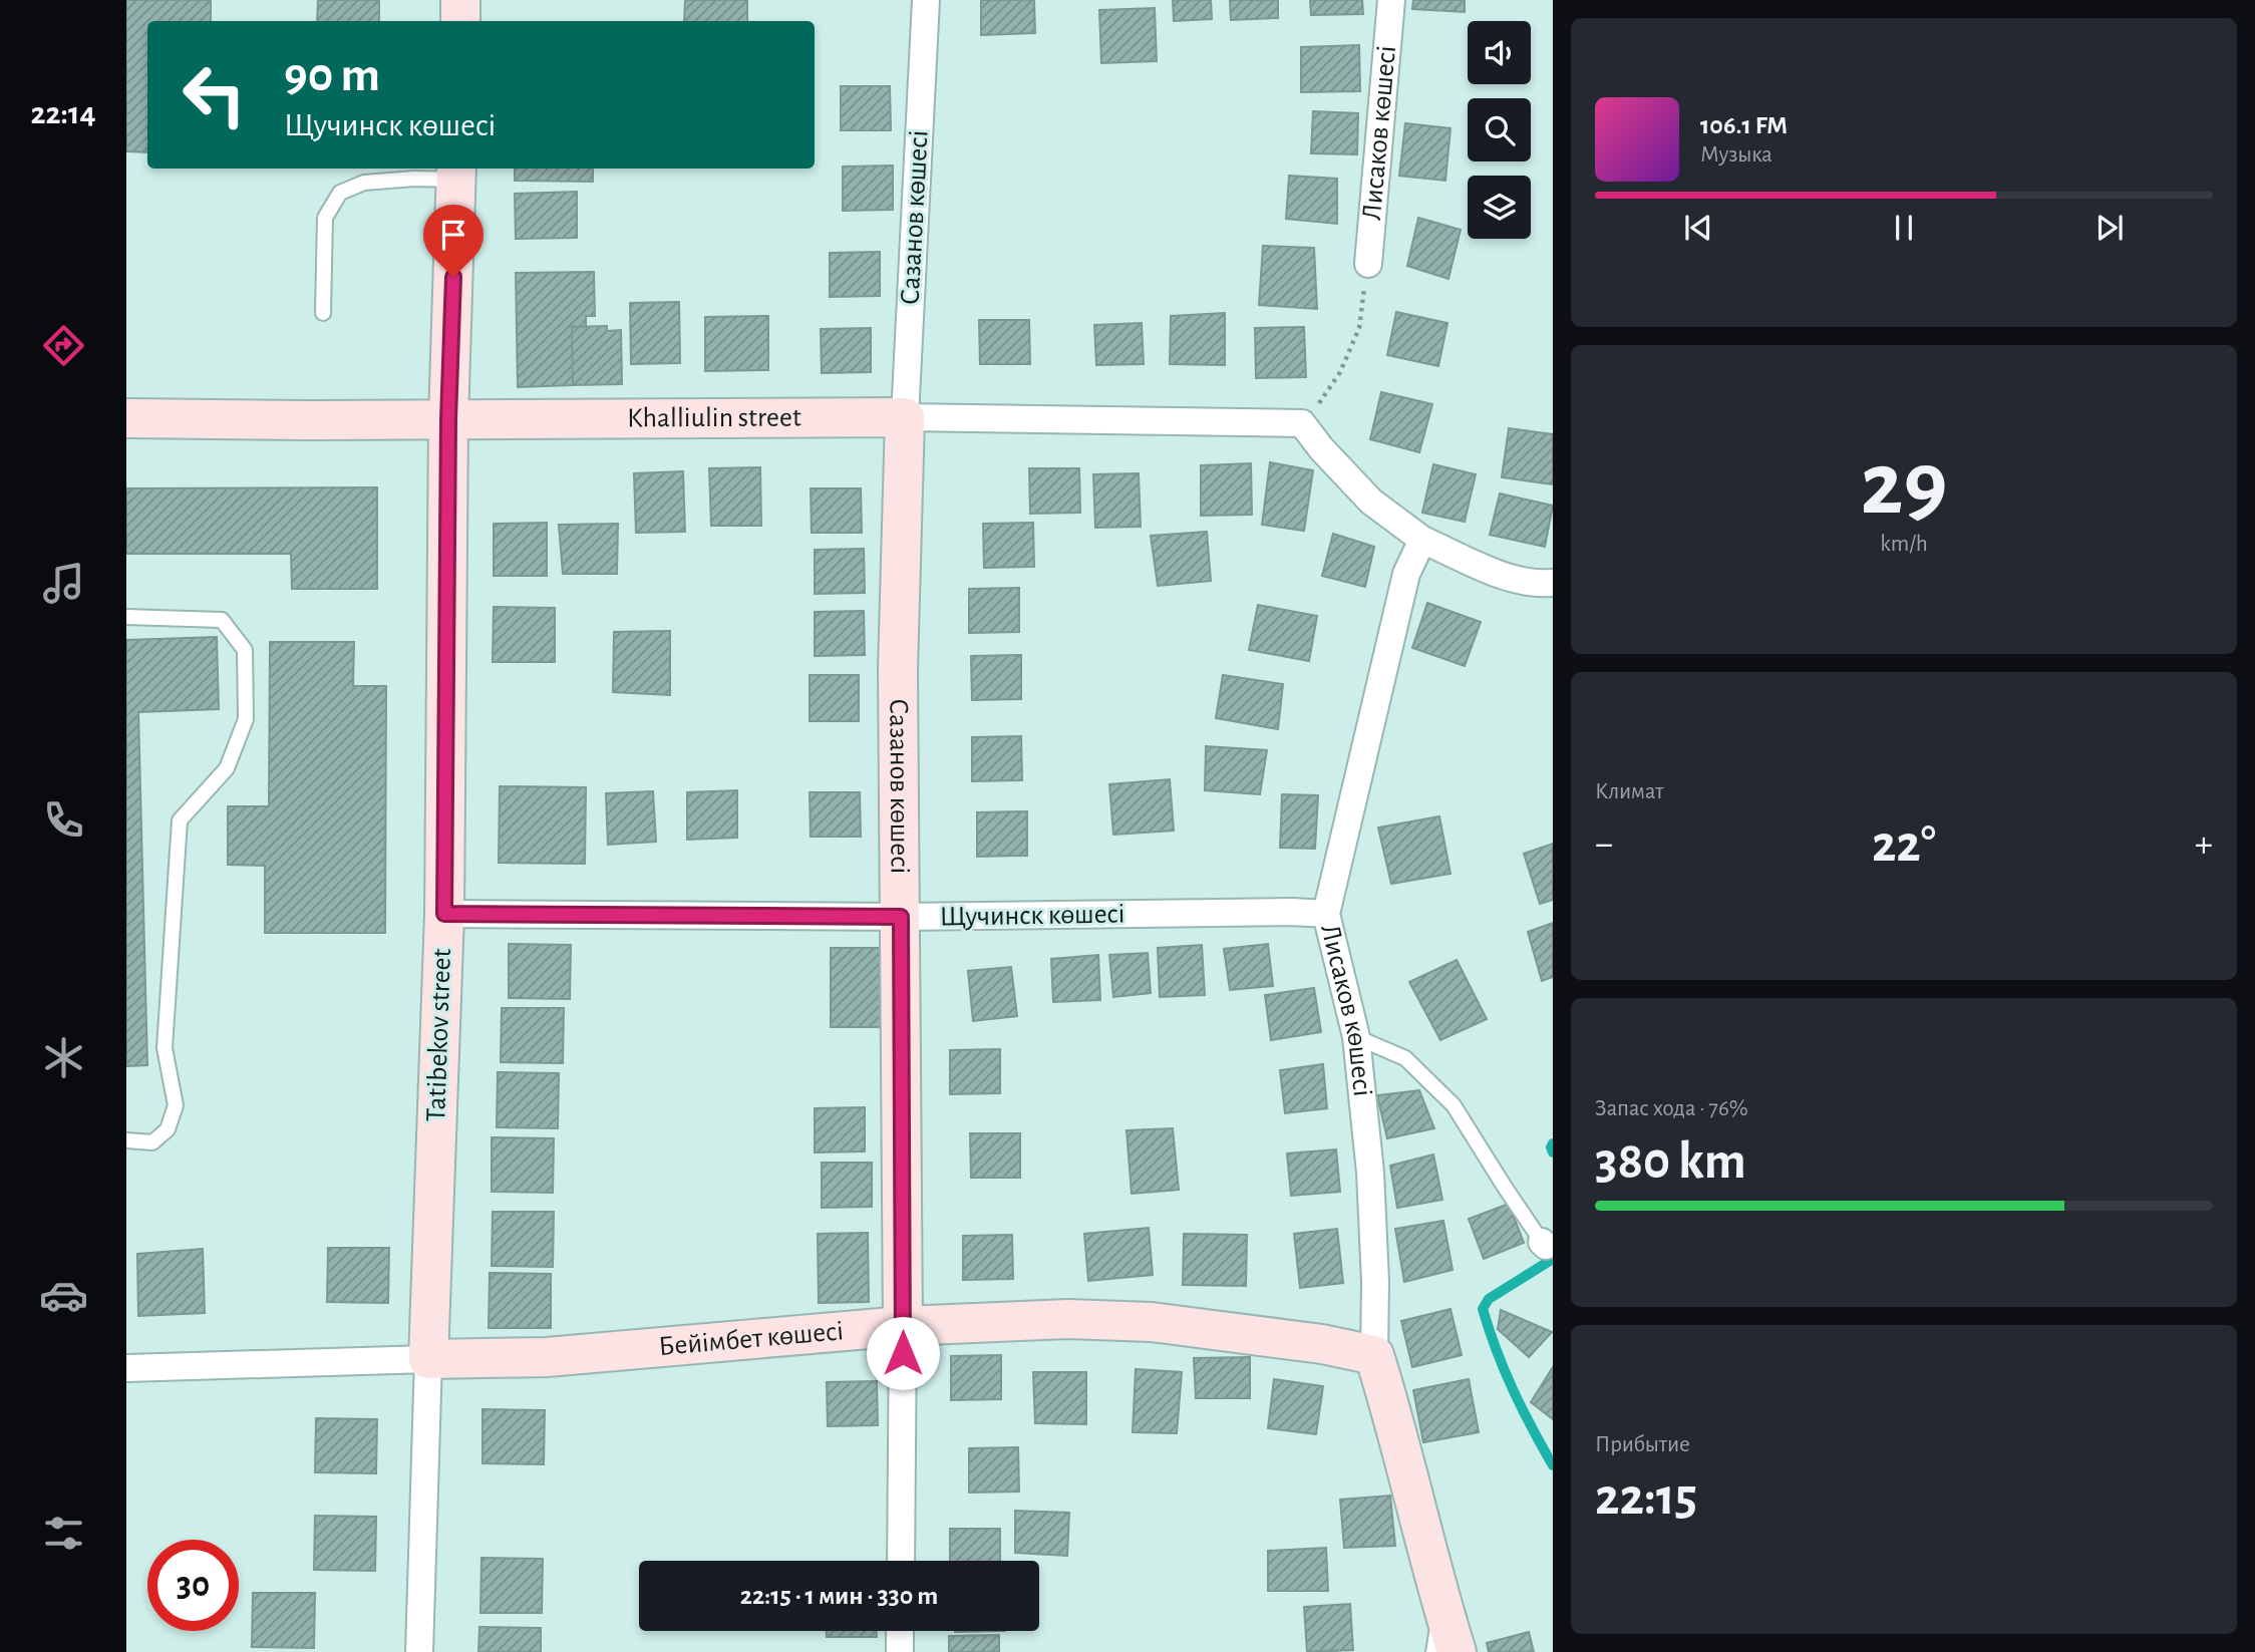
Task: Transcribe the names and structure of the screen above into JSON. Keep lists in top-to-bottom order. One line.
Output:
{"streets":{"street":["Лисаков көшесі","Сазанов көшесі","Khalliulin street","Щучинск көшесі","Tatibekov street","Бейімбет көшесі"]},"crossings":[["Лисаков көшесі","Щучинск көшесі"],["Лисаков көшесі","Бейімбет көшесі"],["Сазанов көшесі","Khalliulin street"],["Сазанов көшесі","Щучинск көшесі"],["Сазанов көшесі","Бейімбет көшесі"],["Khalliulin street","Tatibekov street"],["Щучинск көшесі","Tatibekov street"],["Tatibekov street","Бейімбет көшесі"]],"page":{"tabs":"22:14","turn":["90 m","Щучинск көшесі"],"song":["106.1 FM","Музыка"],"tile":[["29","km/h"],"Климат",["Запас хода · 76%","380 km"],["Прибытие","22:15"]],"heat":["−","22°","+"],"limit":"30","trip":"22:15 · 1 мин · 330 m"}}
